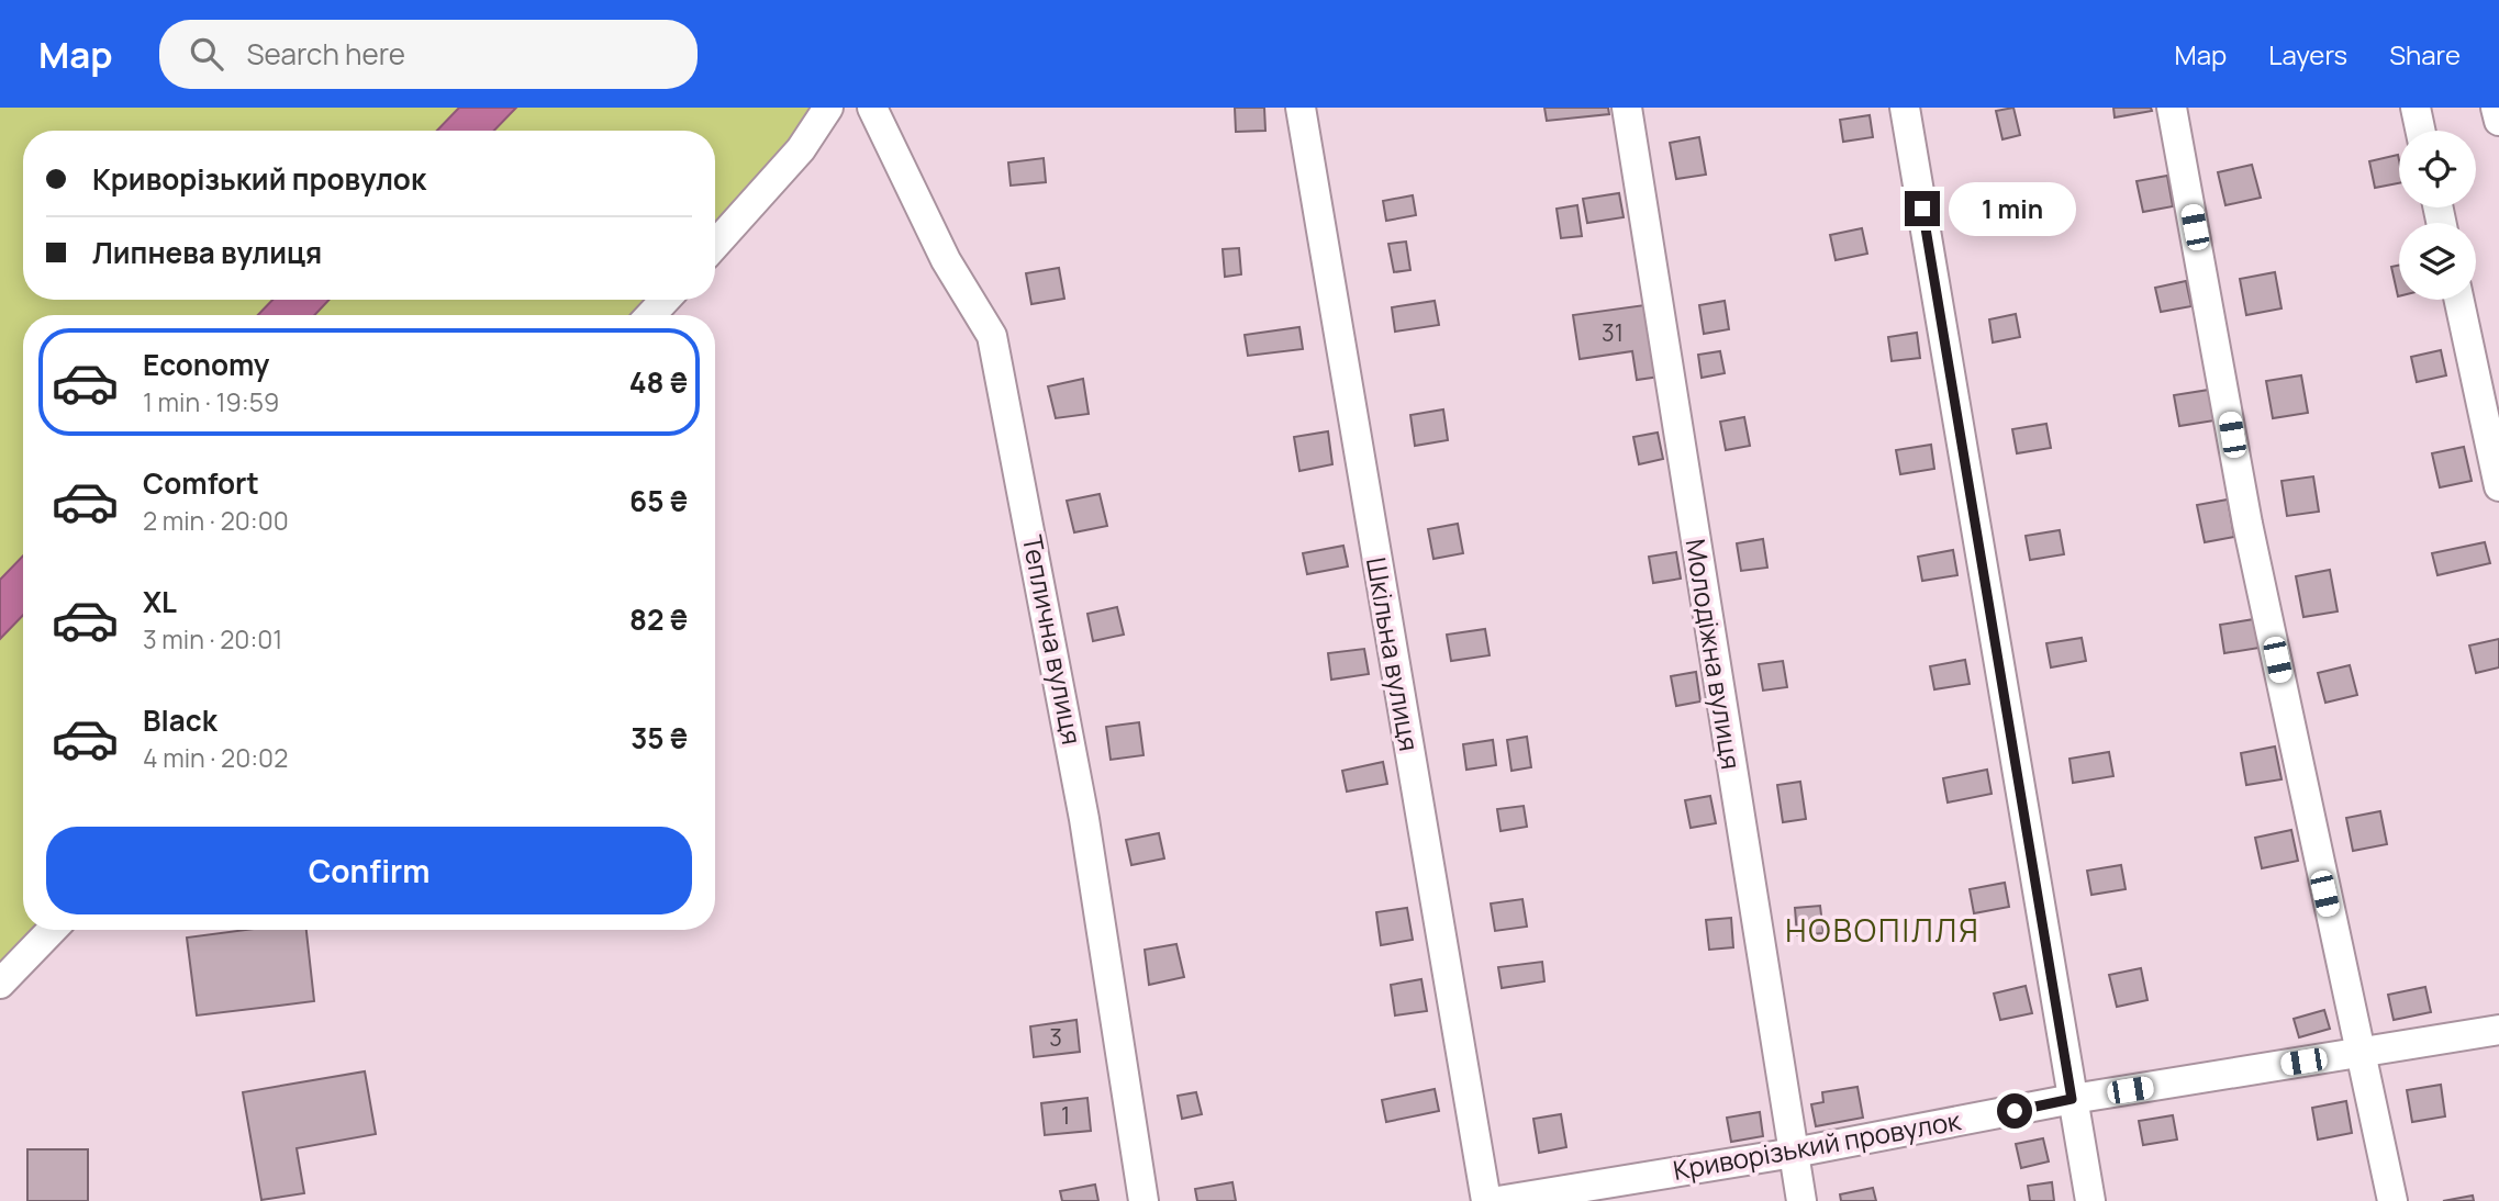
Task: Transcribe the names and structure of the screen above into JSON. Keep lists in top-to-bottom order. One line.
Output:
{"streets":{"street":["Теплична вулиця","Шкільна вулиця","Молодіжна вулиця","Криворізький провулок"]},"crossings":[["Молодіжна вулиця","Криворізький провулок"]],"districts":["НОВОПІЛЛЯ"],"house_numbers":["31","3","1"],"page":{"header":"Map","search":"Search here","nav":["Map","Layers","Share"],"banner":["Криворізький провулок","Липнева вулиця"],"bubble":"1 min","list":[{"name":"Economy","note":"1 min · 19:59","value":"48 ₴"},{"name":"Comfort","note":"2 min · 20:00","value":"65 ₴"},{"name":"XL","note":"3 min · 20:01","value":"82 ₴"},{"name":"Black","note":"4 min · 20:02","value":"35 ₴"}],"buttons":"Confirm"}}
